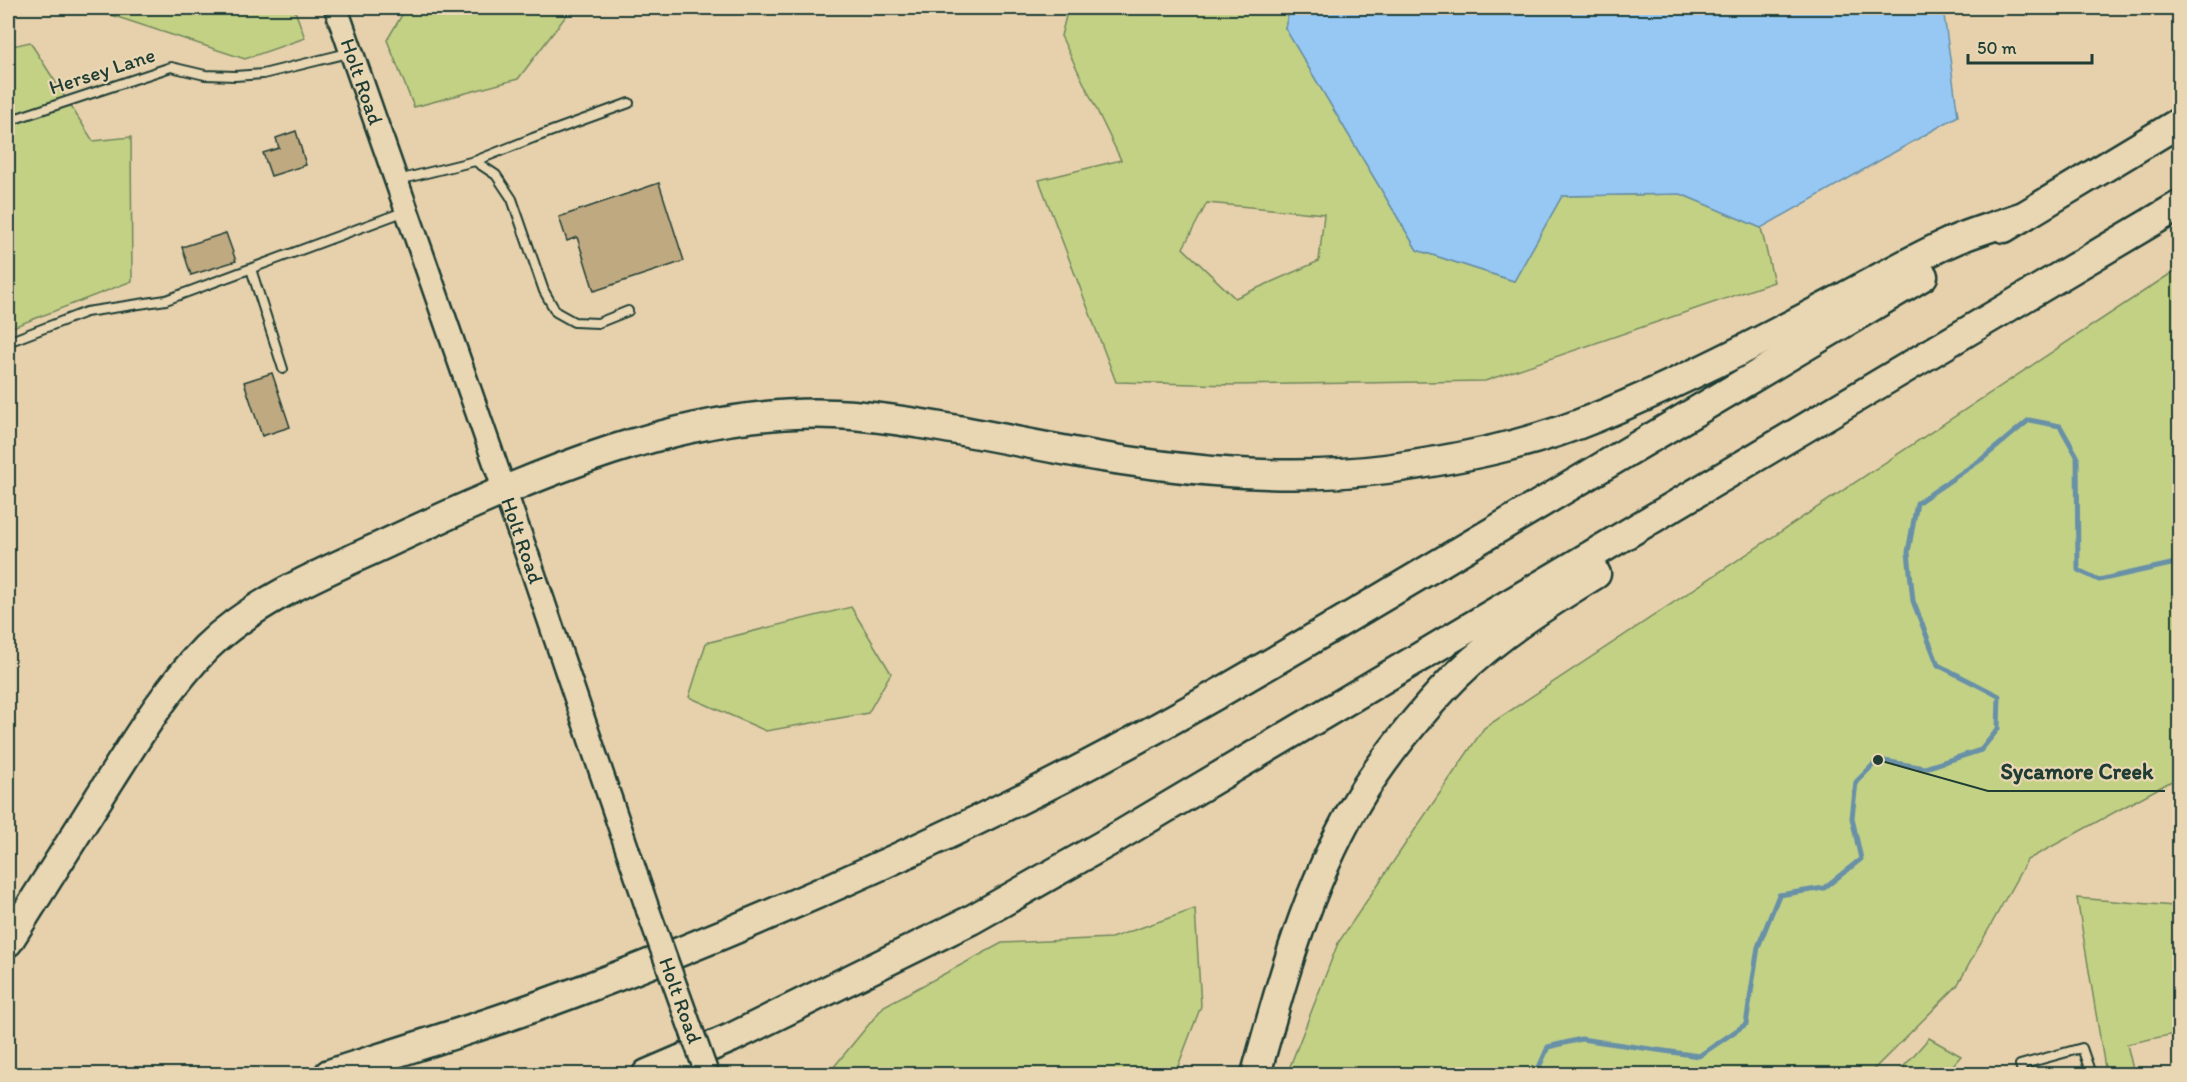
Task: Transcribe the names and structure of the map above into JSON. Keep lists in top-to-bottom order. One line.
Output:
{"streets":{"main road":["Holt Road"],"lane":["Hersey Lane"]},"crossings":[["Hersey Lane","Holt Road"]],"places":["Sycamore Creek"],"scale_bar":"50 m"}
